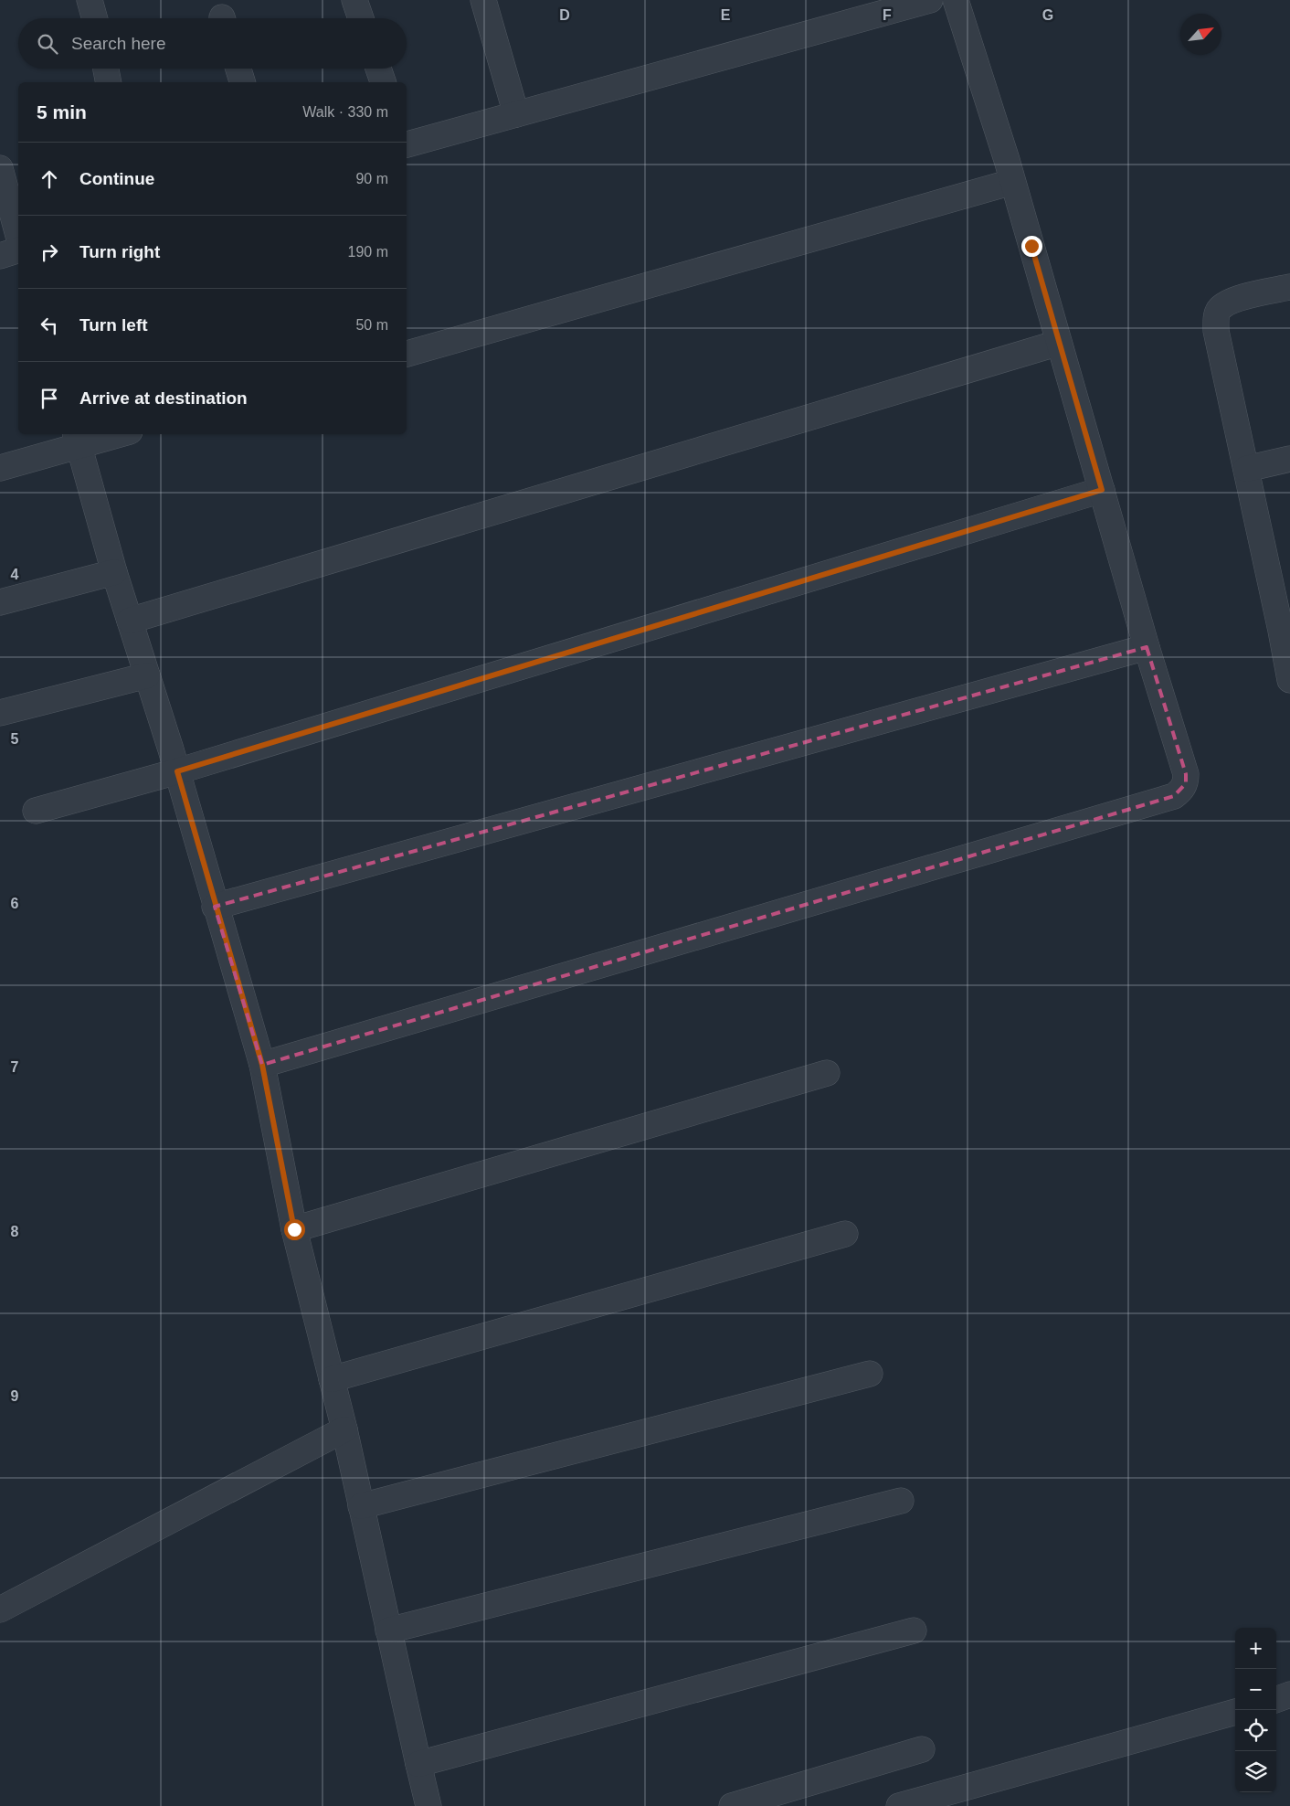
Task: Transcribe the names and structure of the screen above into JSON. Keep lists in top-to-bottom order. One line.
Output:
{"north":"top right","page":{"search":"Search here","heading":["5 min","Walk · 330 m"],"list":[["Continue","90 m"],["Turn right","190 m"],["Turn left","50 m"],"Arrive at destination"],"map_buttons":["+","−"]},"grid":{"columns":["D","E","F","G"],"rows":["4","5","6","7","8","9"]}}
